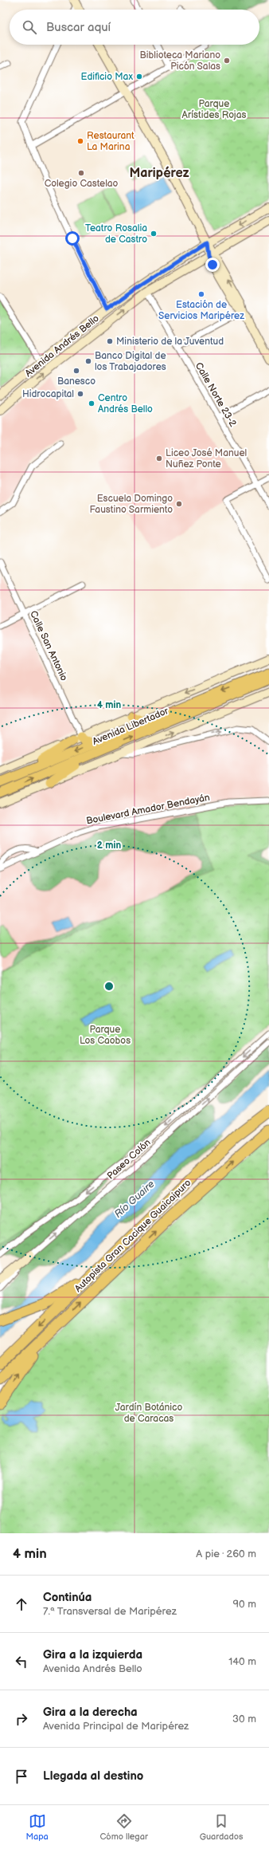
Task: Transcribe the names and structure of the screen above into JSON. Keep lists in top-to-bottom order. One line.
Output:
{"streets":{"highway":["Autopista Gran Cacique Guaicaipuro"],"main road":["Avenida Libertador"],"street":["Avenida Andrés Bello","Calle Norte 23-2","Calle San Antonio","Boulevard Amador Bendayán","Paseo Colón"]},"crossings":[["Avenida Andrés Bello","Calle Norte 23-2"],["Calle San Antonio","Avenida Libertador"]],"districts":["Maripérez"],"water":["Río Guaire"],"parks":["Parque Arístides Rojas","Parque Los Caobos","Jardín Botánico de Caracas"],"places":["Biblioteca Mariano Picón Salas","Edificio Max","Restaurant La Marina","Colegio Castelao","Teatro Rosalia de Castro","Estación de Servicios Maripérez","Ministerio de la Juventud","Banco Digital de los Trabajadores","Banesco","Hidrocapital","Centro Andrés Bello","Liceo José Manuel Nuñez Ponte","Escuela Domingo Faustino Sarmiento"],"page":{"search":"Buscar aquí","heading":["4 min","A pie · 260 m"],"list":[["Continúa","7.ª Transversal de Maripérez","90 m"],["Gira a la izquierda","Avenida Andrés Bello","140 m"],["Gira a la derecha","Avenida Principal de Maripérez","30 m"],"Llegada al destino"],"nav":["Mapa","Cómo llegar","Guardados"]},"rings":["4 min","2 min"]}
